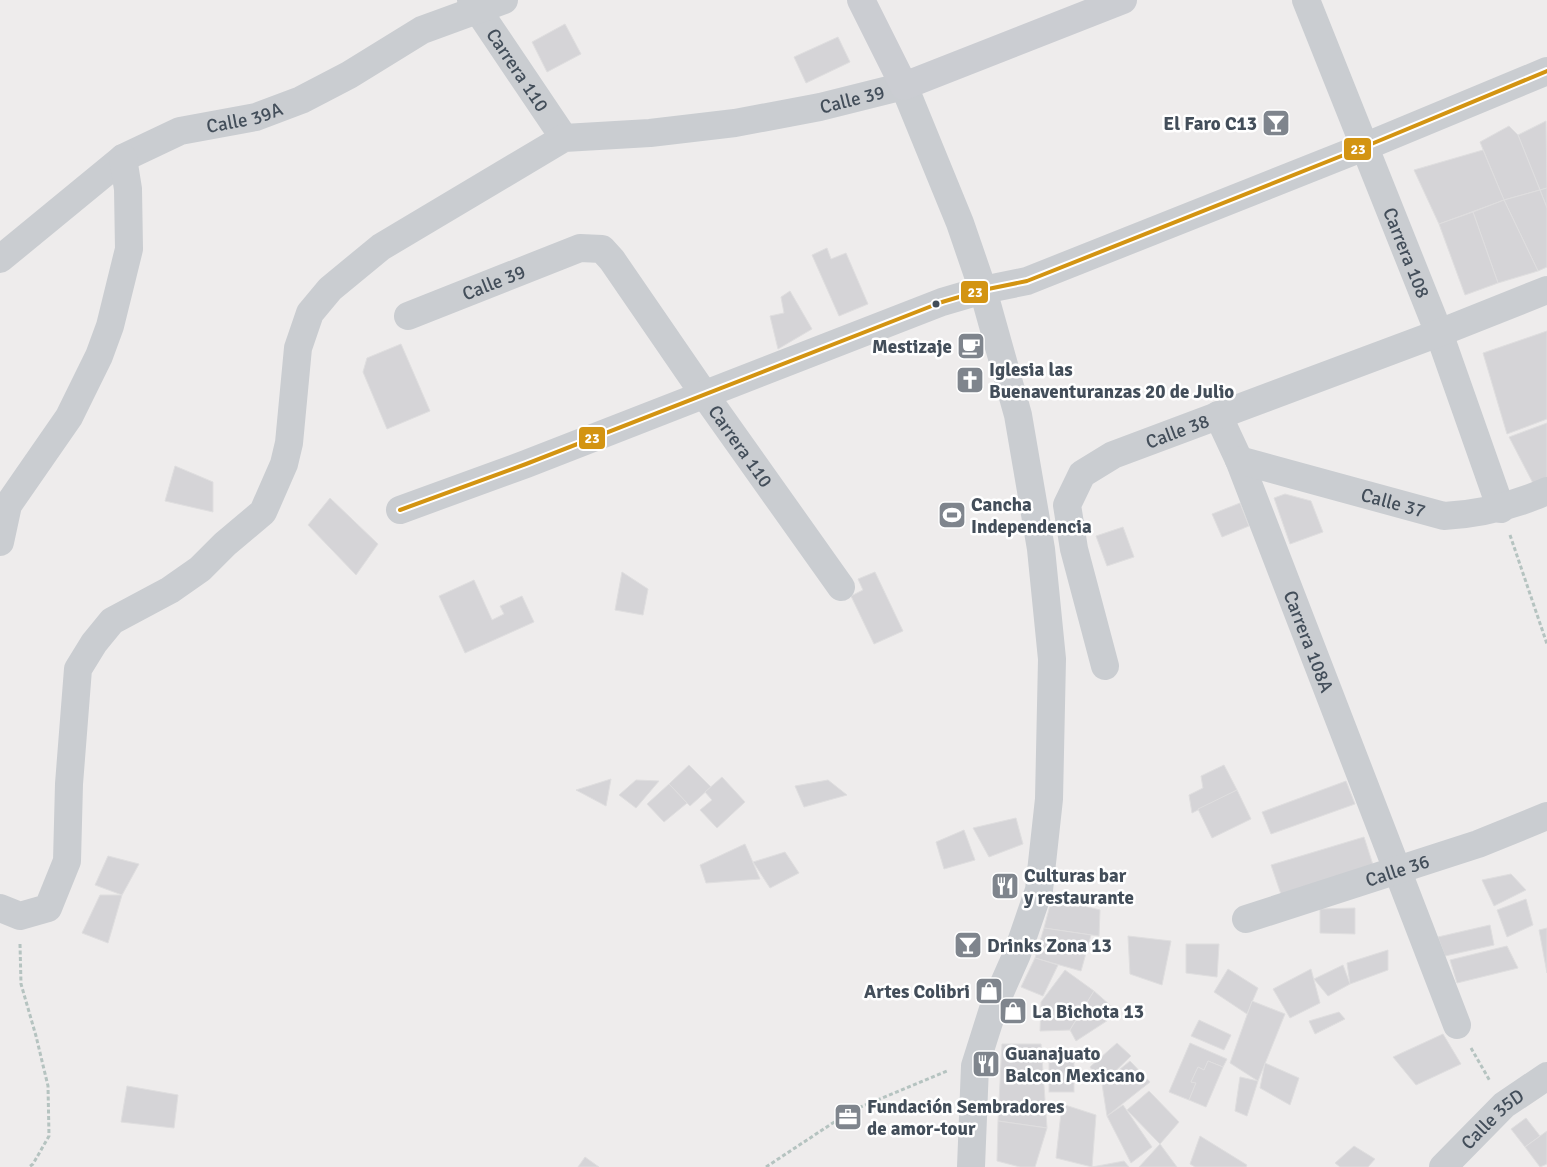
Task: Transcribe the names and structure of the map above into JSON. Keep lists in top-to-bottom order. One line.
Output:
{"streets":{"street":["Carrera 110","Calle 39","Calle 39A","Carrera 108","Calle 38","Calle 37","Carrera 108A","Calle 36","Calle 35D"]},"crossings":[["Carrera 110","Calle 39"],["Carrera 110","Calle 39A"],["Carrera 108","Calle 38"],["Carrera 108","Calle 37"],["Calle 38","Carrera 108A"],["Calle 37","Carrera 108A"],["Carrera 108A","Calle 36"]],"places":{"bar":["El Faro C13","Drinks Zona 13"],"cafe":["Mestizaje"],"church":["Iglesia las Buenaventuranzas 20 de Julio"],"sports":["Cancha Independencia"],"restaurant":["Culturas bar y restaurante","Guanajuato Balcon Mexicano"],"shop":["Artes Colibri","La Bichota 13"],"office":["Fundación Sembradores de amor-tour"]},"lines":["transit line 23"]}
